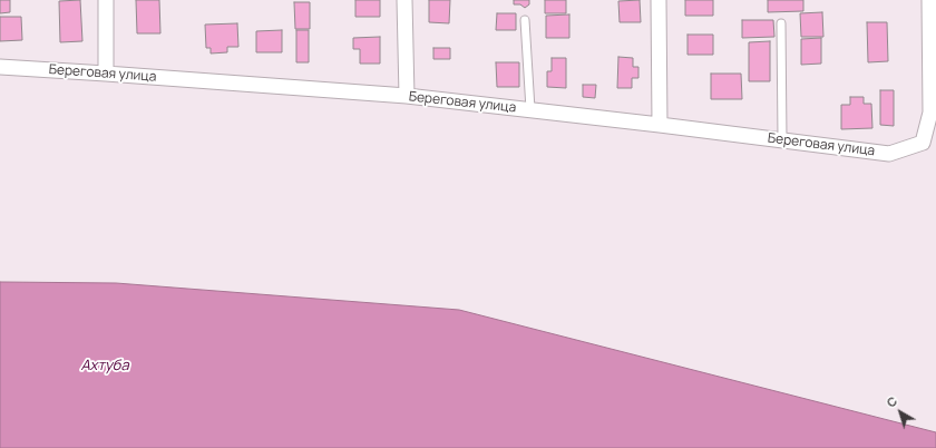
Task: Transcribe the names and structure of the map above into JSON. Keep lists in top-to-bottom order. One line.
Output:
{"streets":{"street":["Береговая улица"]},"water":["Ахтуба"],"north":"top left"}
